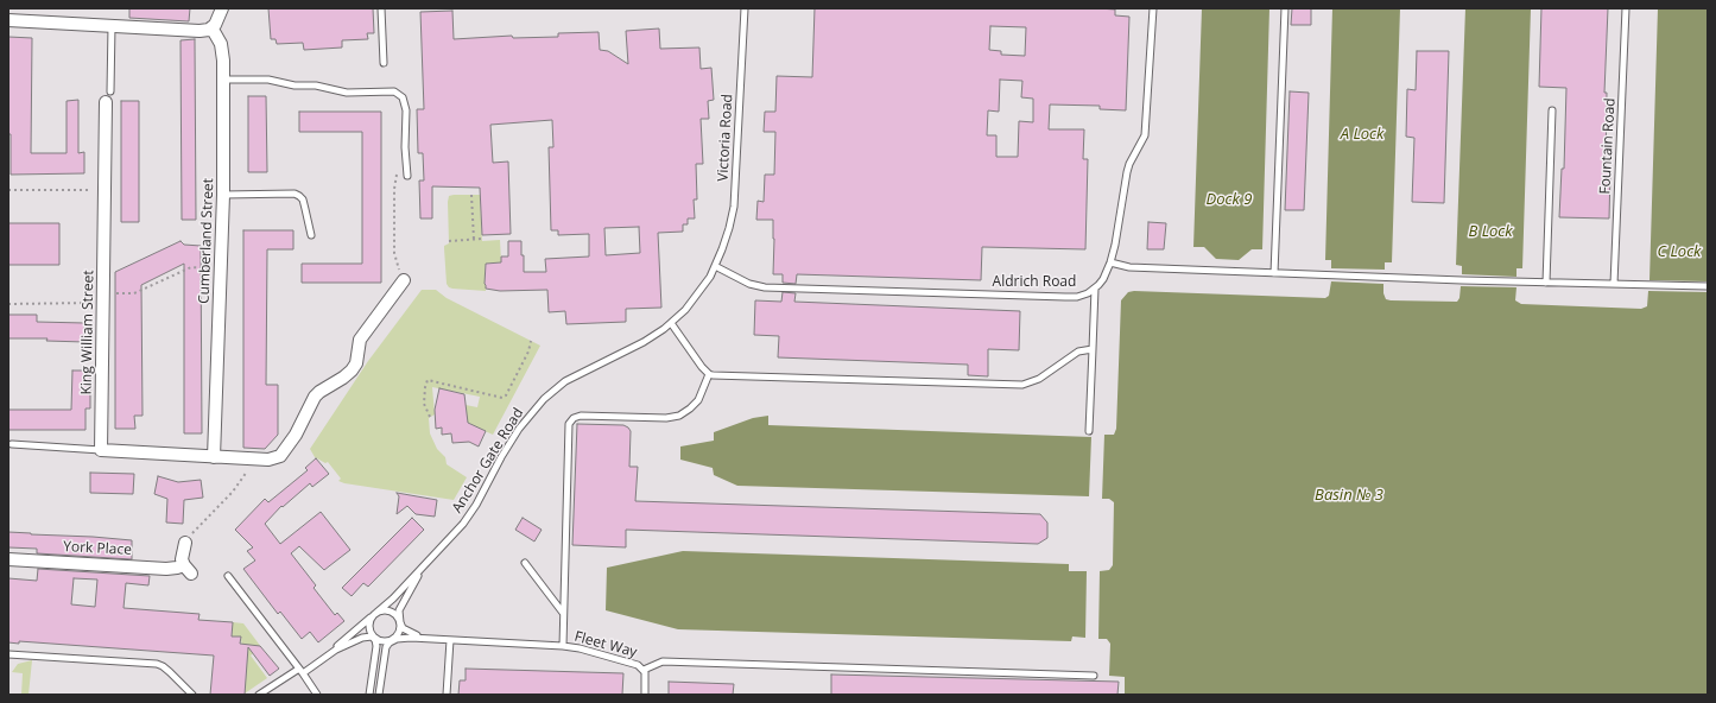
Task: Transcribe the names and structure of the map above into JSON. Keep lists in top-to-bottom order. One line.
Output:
{"streets":{"street":["Cumberland Street","King William Street","York Place"],"lane":["Victoria Road","Fountain Road","Aldrich Road","Anchor Gate Road","Fleet Way"]},"crossings":[["Victoria Road","Aldrich Road"],["Victoria Road","Anchor Gate Road"],["Aldrich Road","Anchor Gate Road"]],"water":["A Lock","Dock 9","B Lock","C Lock","Basin № 3"]}
